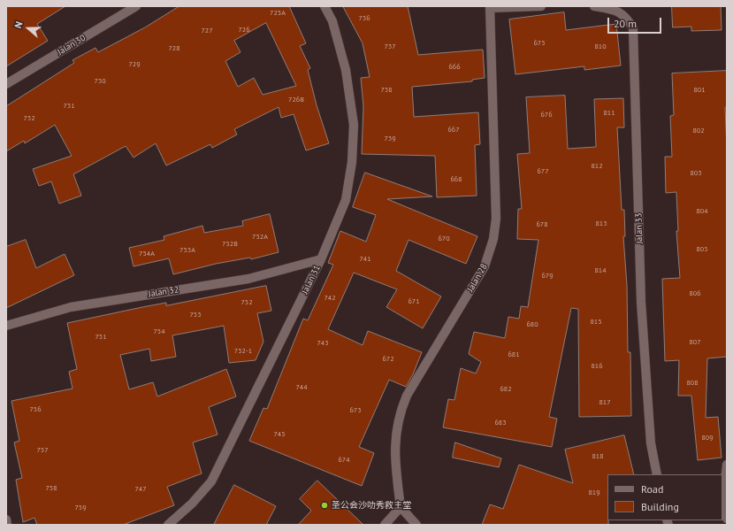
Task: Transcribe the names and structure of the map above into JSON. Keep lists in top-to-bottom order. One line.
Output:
{"streets":{"street":["Jalan 30","Jalan 33","Jalan 28","Jalan 31","Jalan 32"]},"crossings":[["Jalan 31","Jalan 32"]],"places":["圣公会沙叻秀救主堂"],"house_numbers":["725A","736","726","727","675","737","810","728","729","666","730","738","801","726B","731","811","676","732","667","802","739","812","677","803","668","804","813","678","752A","670","752B","805","753A","754A","741","814","679","806","742","671","752","753","815","680","754","751","807","743","752-1","681","672","816","808","744","682","817","756","673","683","745","809","757","818","674","758","747","819","759"],"legend":["Road","Building"],"scale_bar":"20 m","north":"left"}
